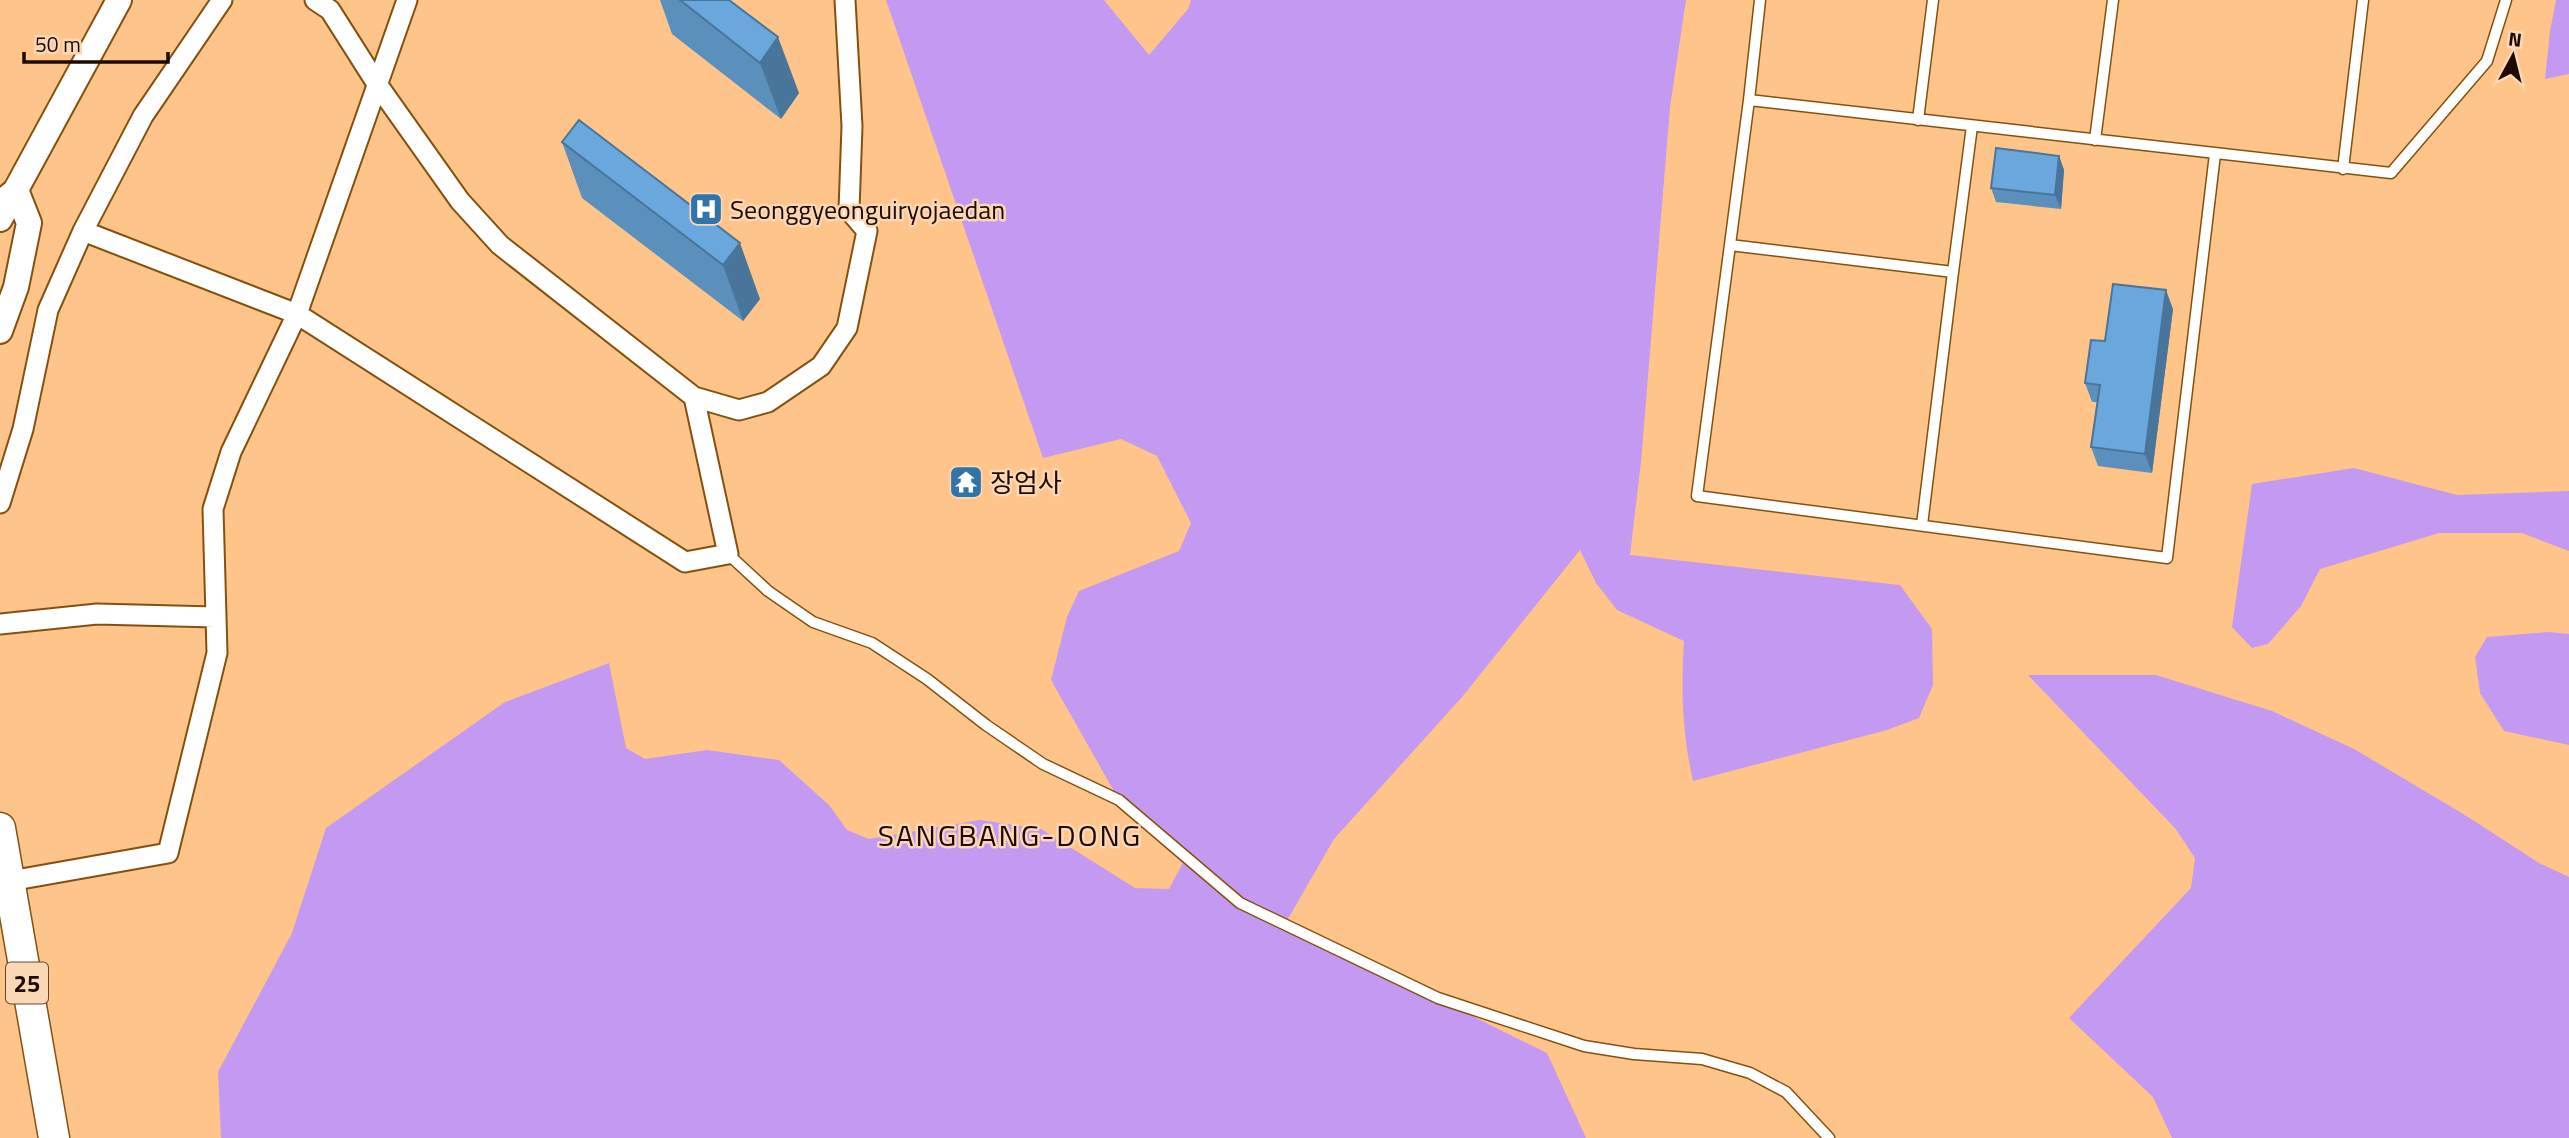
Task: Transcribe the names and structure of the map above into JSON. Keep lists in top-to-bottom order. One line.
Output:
{"streets":{"main road":["25"]},"districts":["SANGBANG-DONG"],"places":{"hospital":["Seonggyeonguiryojaedan"],"temple":["장엄사"]},"scale_bar":"50 m","north":"top"}
